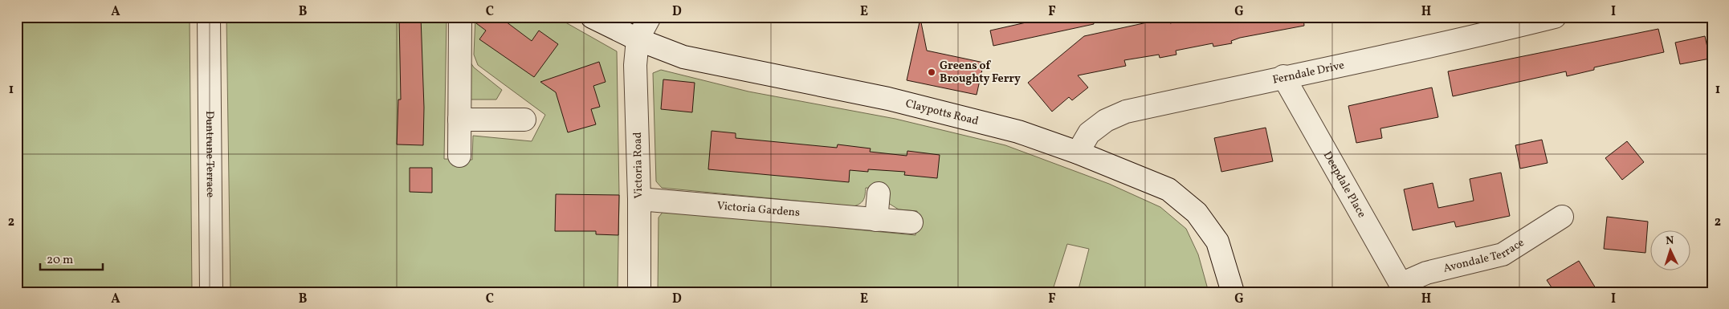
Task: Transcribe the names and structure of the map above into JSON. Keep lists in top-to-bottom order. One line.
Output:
{"streets":{"street":["Ferndale Drive","Claypotts Road","Duntrune Terrace","Victoria Road","Deepdale Place","Victoria Gardens","Avondale Terrace"]},"crossings":[["Ferndale Drive","Claypotts Road"],["Ferndale Drive","Deepdale Place"],["Claypotts Road","Victoria Road"],["Victoria Road","Victoria Gardens"],["Deepdale Place","Avondale Terrace"]],"places":["Greens of Broughty Ferry"],"scale_bar":"20 m","north":"top","grid":{"columns":["A","B","C","D","E","F","G","H","I"],"rows":["1","2"]}}
